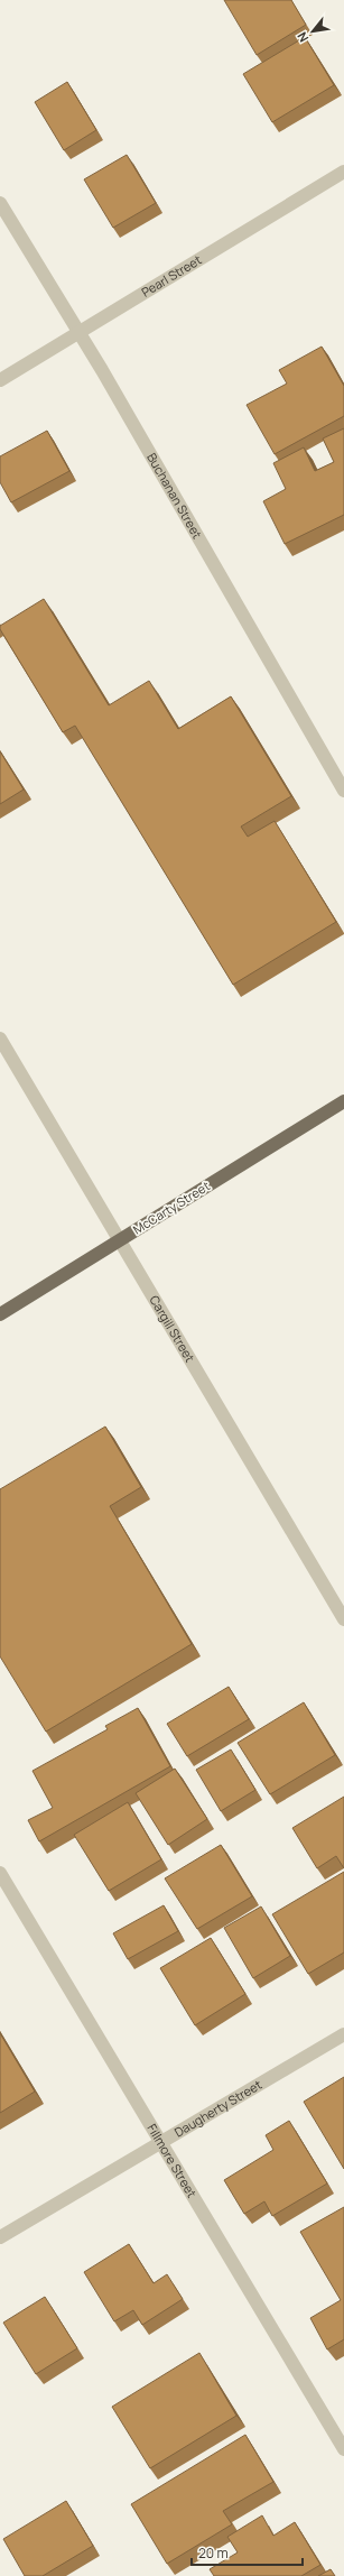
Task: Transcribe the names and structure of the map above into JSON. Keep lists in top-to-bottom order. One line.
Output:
{"streets":{"main road":["McCarty Street"],"street":["Pearl Street","Buchanan Street","Cargill Street","Daugherty Street","Fillmore Street"]},"crossings":[["Pearl Street","Buchanan Street"],["McCarty Street","Cargill Street"],["Daugherty Street","Fillmore Street"]],"scale_bar":"20 m","north":"bottom left"}
